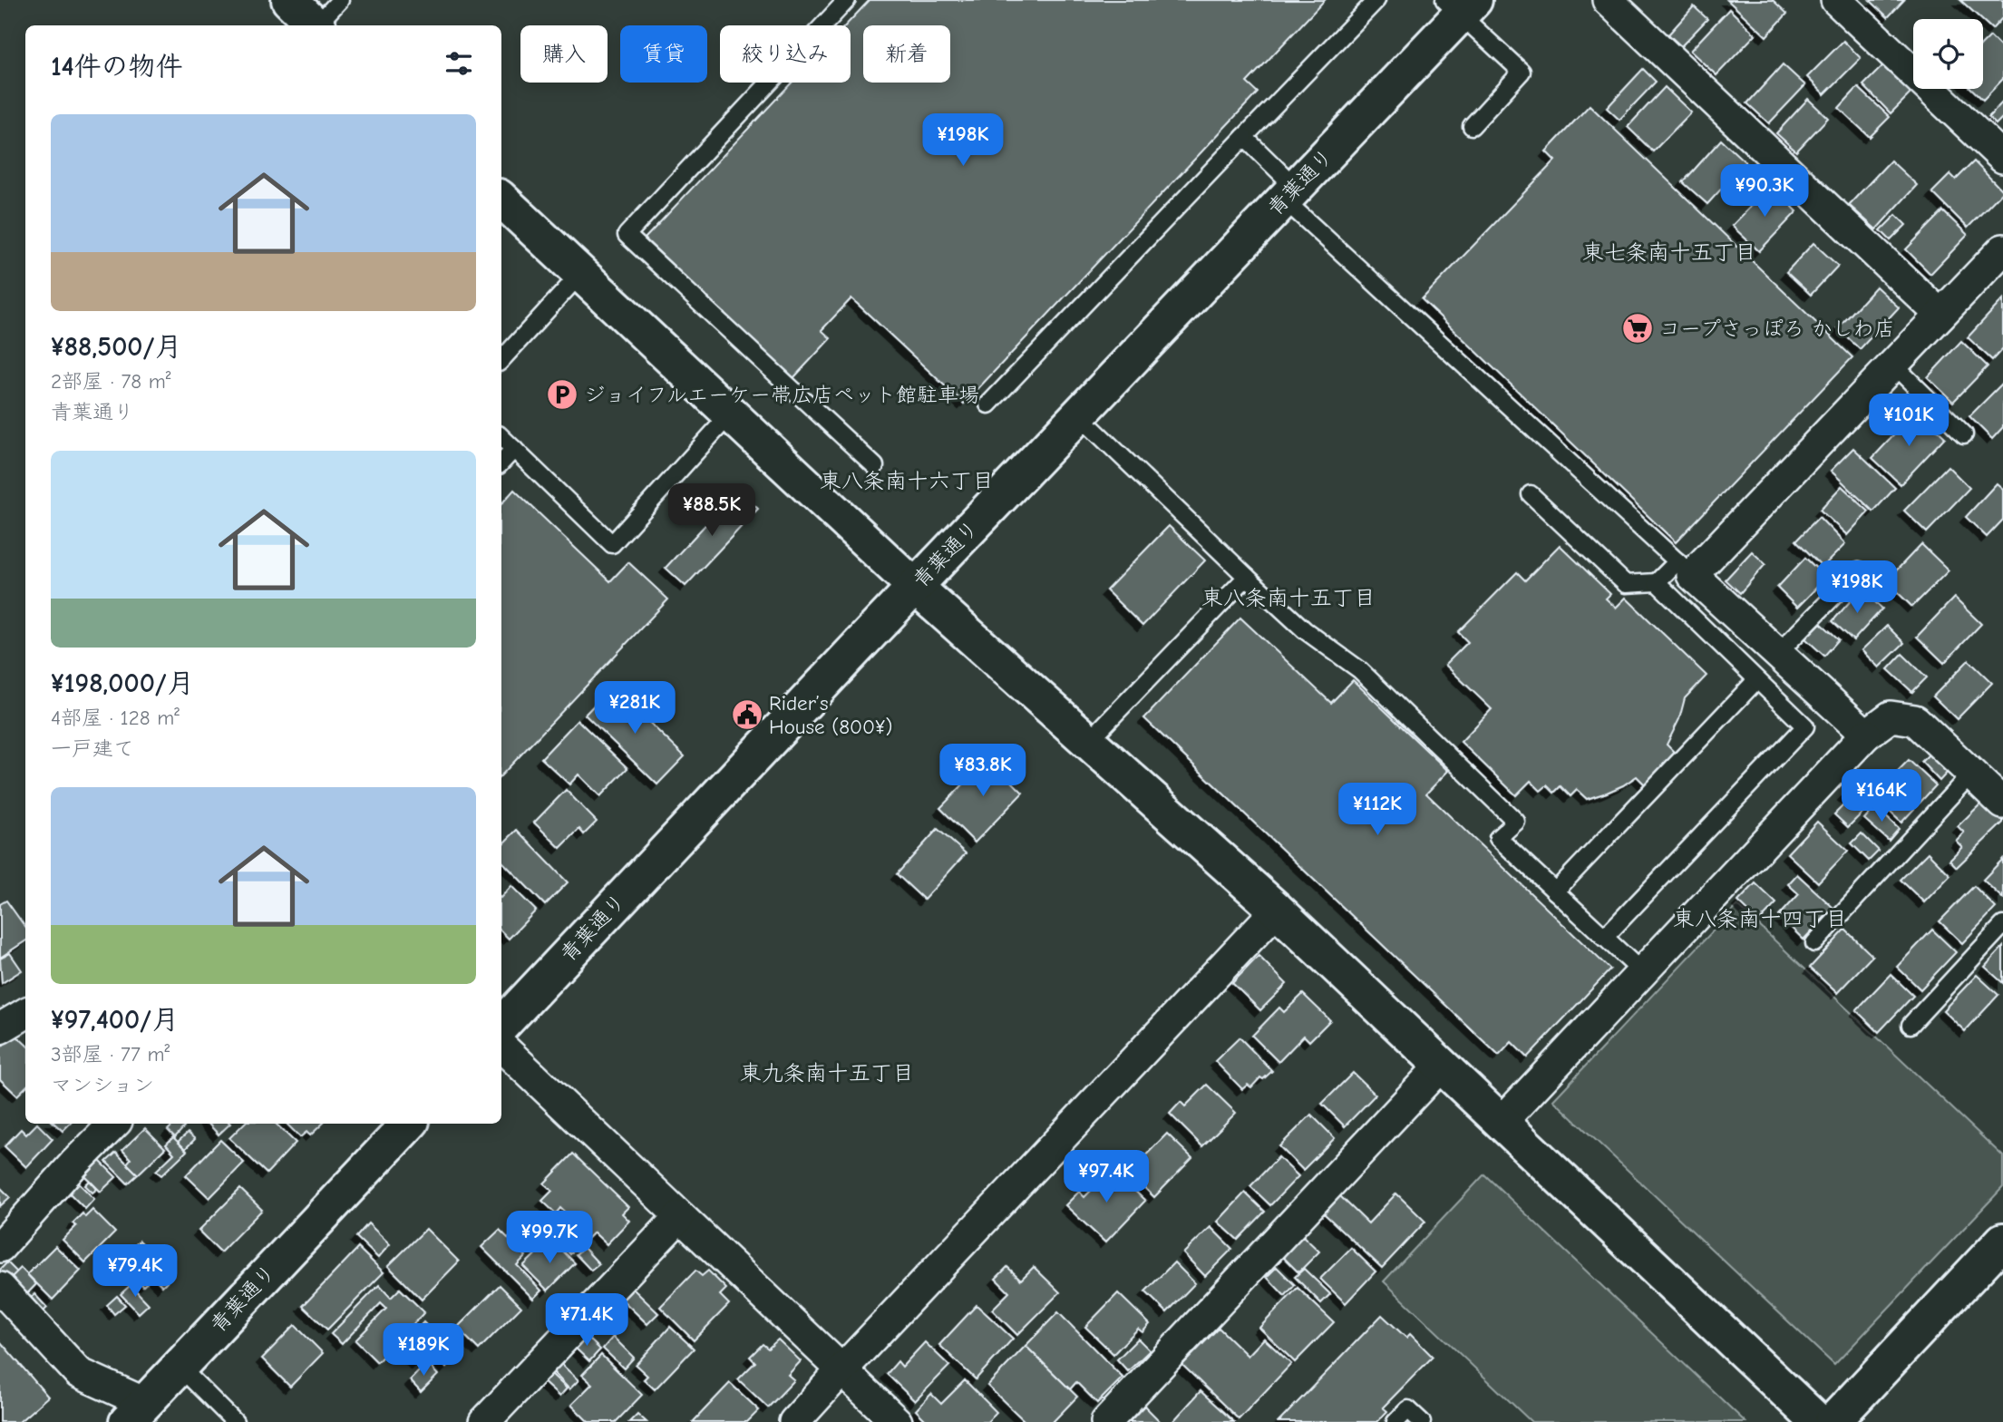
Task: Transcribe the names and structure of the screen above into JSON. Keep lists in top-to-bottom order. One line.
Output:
{"streets":{"street":["青葉通り"]},"districts":["東七条南十五丁目","東八条南十六丁目","東八条南十五丁目","東八条南十四丁目","東九条南十五丁目"],"places":{"supermarket":["コープさっぽろ かしわ店"],"parking":["ジョイフルエーケー帯広店ペット館駐車場"],"public building":["Rider’s House (800¥)"]},"page":{"chip":["購入","賃貸","絞り込み","新着"],"heading":"14件の物件","list":[{"name":"¥88,500/月","note":"2部屋 · 78 m² · 青葉通り"},{"name":"¥198,000/月","note":"4部屋 · 128 m² · 一戸建て"},{"name":"¥97,400/月","note":"3部屋 · 77 m² · マンション"}],"price":["¥198K","¥90.3K","¥101K","¥88.5K","¥198K","¥281K","¥83.8K","¥164K","¥112K","¥97.4K","¥99.7K","¥79.4K","¥71.4K","¥189K"]}}
